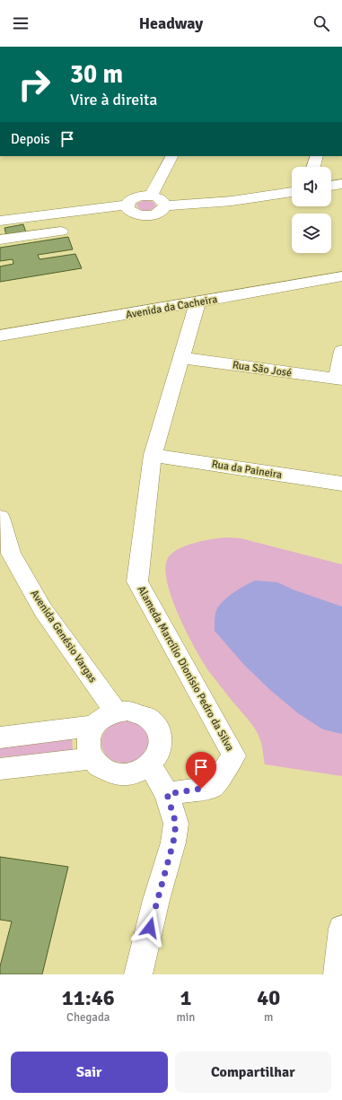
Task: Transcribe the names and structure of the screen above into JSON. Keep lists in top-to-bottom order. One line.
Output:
{"streets":{"street":["Avenida da Cacheira","Rua São José","Rua da Paineira","Avenida Genésio Vargas","Alameda Marcílio Dionísio Pedro da Silva"]},"crossings":[["Rua da Paineira","Alameda Marcílio Dionísio Pedro da Silva"]],"page":{"header":"Headway","turn":["30 m","Vire à direita"],"then":"Depois","eta":["11:46","Chegada","1","min","40","m"],"buttons":["Sair","Compartilhar"]}}
